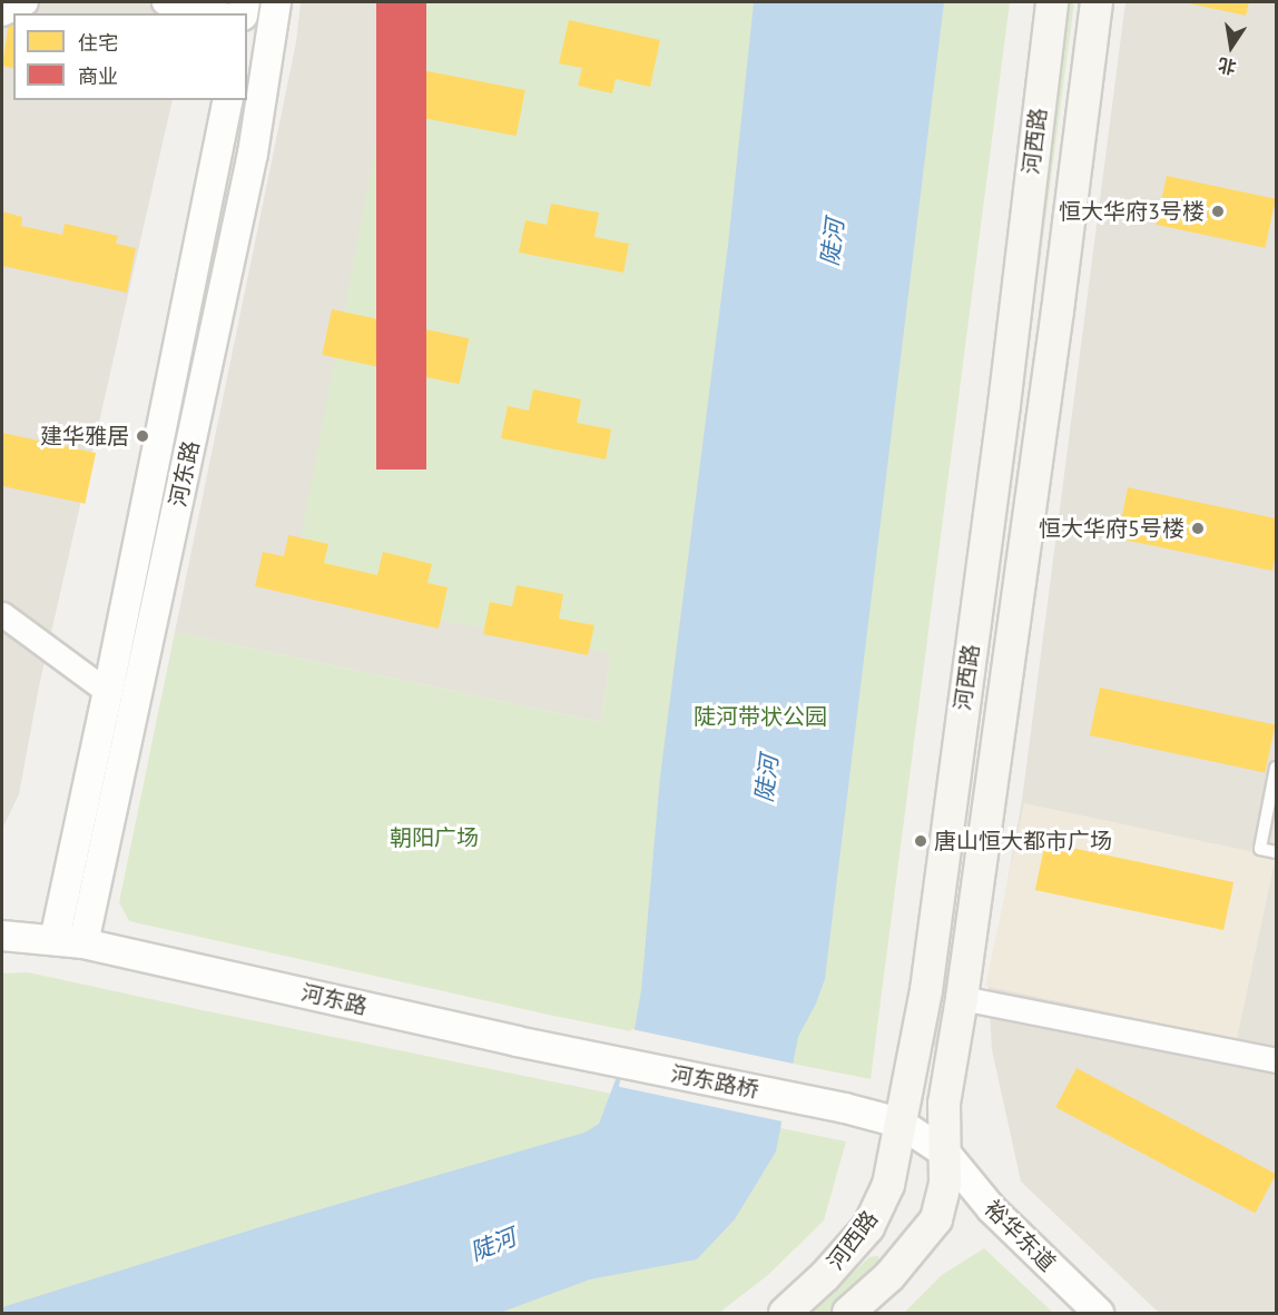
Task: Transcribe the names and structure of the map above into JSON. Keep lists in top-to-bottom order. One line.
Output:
{"streets":{"main road":["河西路"],"street":["河东路","河东路桥","裕华东道"]},"crossings":[["河西路","河东路桥"],["河西路","裕华东道"],["河东路","河东路桥"],["河东路桥","裕华东道"]],"water":["陡河"],"parks":["陡河带状公园","朝阳广场"],"places":["恒大华府3号楼","建华雅居","恒大华府5号楼","唐山恒大都市广场"],"legend":["住宅","商业"],"north":"bottom"}
